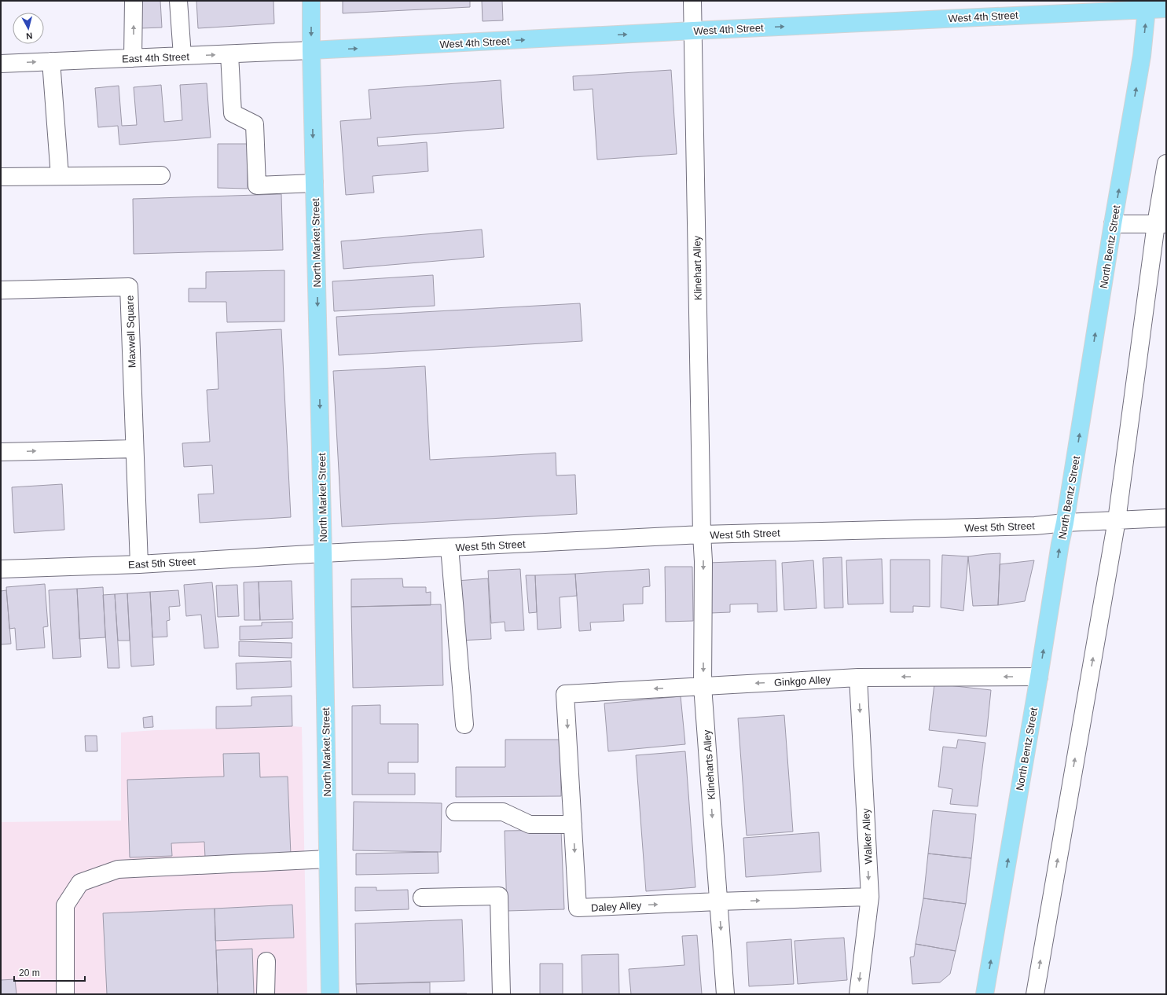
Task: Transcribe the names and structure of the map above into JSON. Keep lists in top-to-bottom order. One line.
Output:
{"streets":{"main road":["West 4th Street","North Market Street","North Bentz Street"],"street":["East 4th Street","Klinehart Alley","Maxwell Square","West 5th Street","East 5th Street","Ginkgo Alley","Klineharts Alley","Walker Alley","Daley Alley"]},"crossings":[["West 4th Street","East 4th Street"],["West 4th Street","North Market Street"],["West 4th Street","North Bentz Street"],["West 4th Street","Klinehart Alley"],["East 4th Street","North Market Street"],["North Market Street","West 5th Street"],["North Market Street","East 5th Street"],["North Bentz Street","West 5th Street"],["North Bentz Street","Ginkgo Alley"],["Klinehart Alley","West 5th Street"],["Klinehart Alley","Klineharts Alley"],["Maxwell Square","East 5th Street"],["West 5th Street","East 5th Street"],["West 5th Street","Klineharts Alley"],["Ginkgo Alley","Klineharts Alley"],["Ginkgo Alley","Walker Alley"],["Ginkgo Alley","Daley Alley"],["Klineharts Alley","Daley Alley"],["Walker Alley","Daley Alley"]],"one_way":["West 4th Street","North Market Street","North Bentz Street","Ginkgo Alley","Klineharts Alley","Walker Alley"],"scale_bar":"20 m","north":"bottom"}
